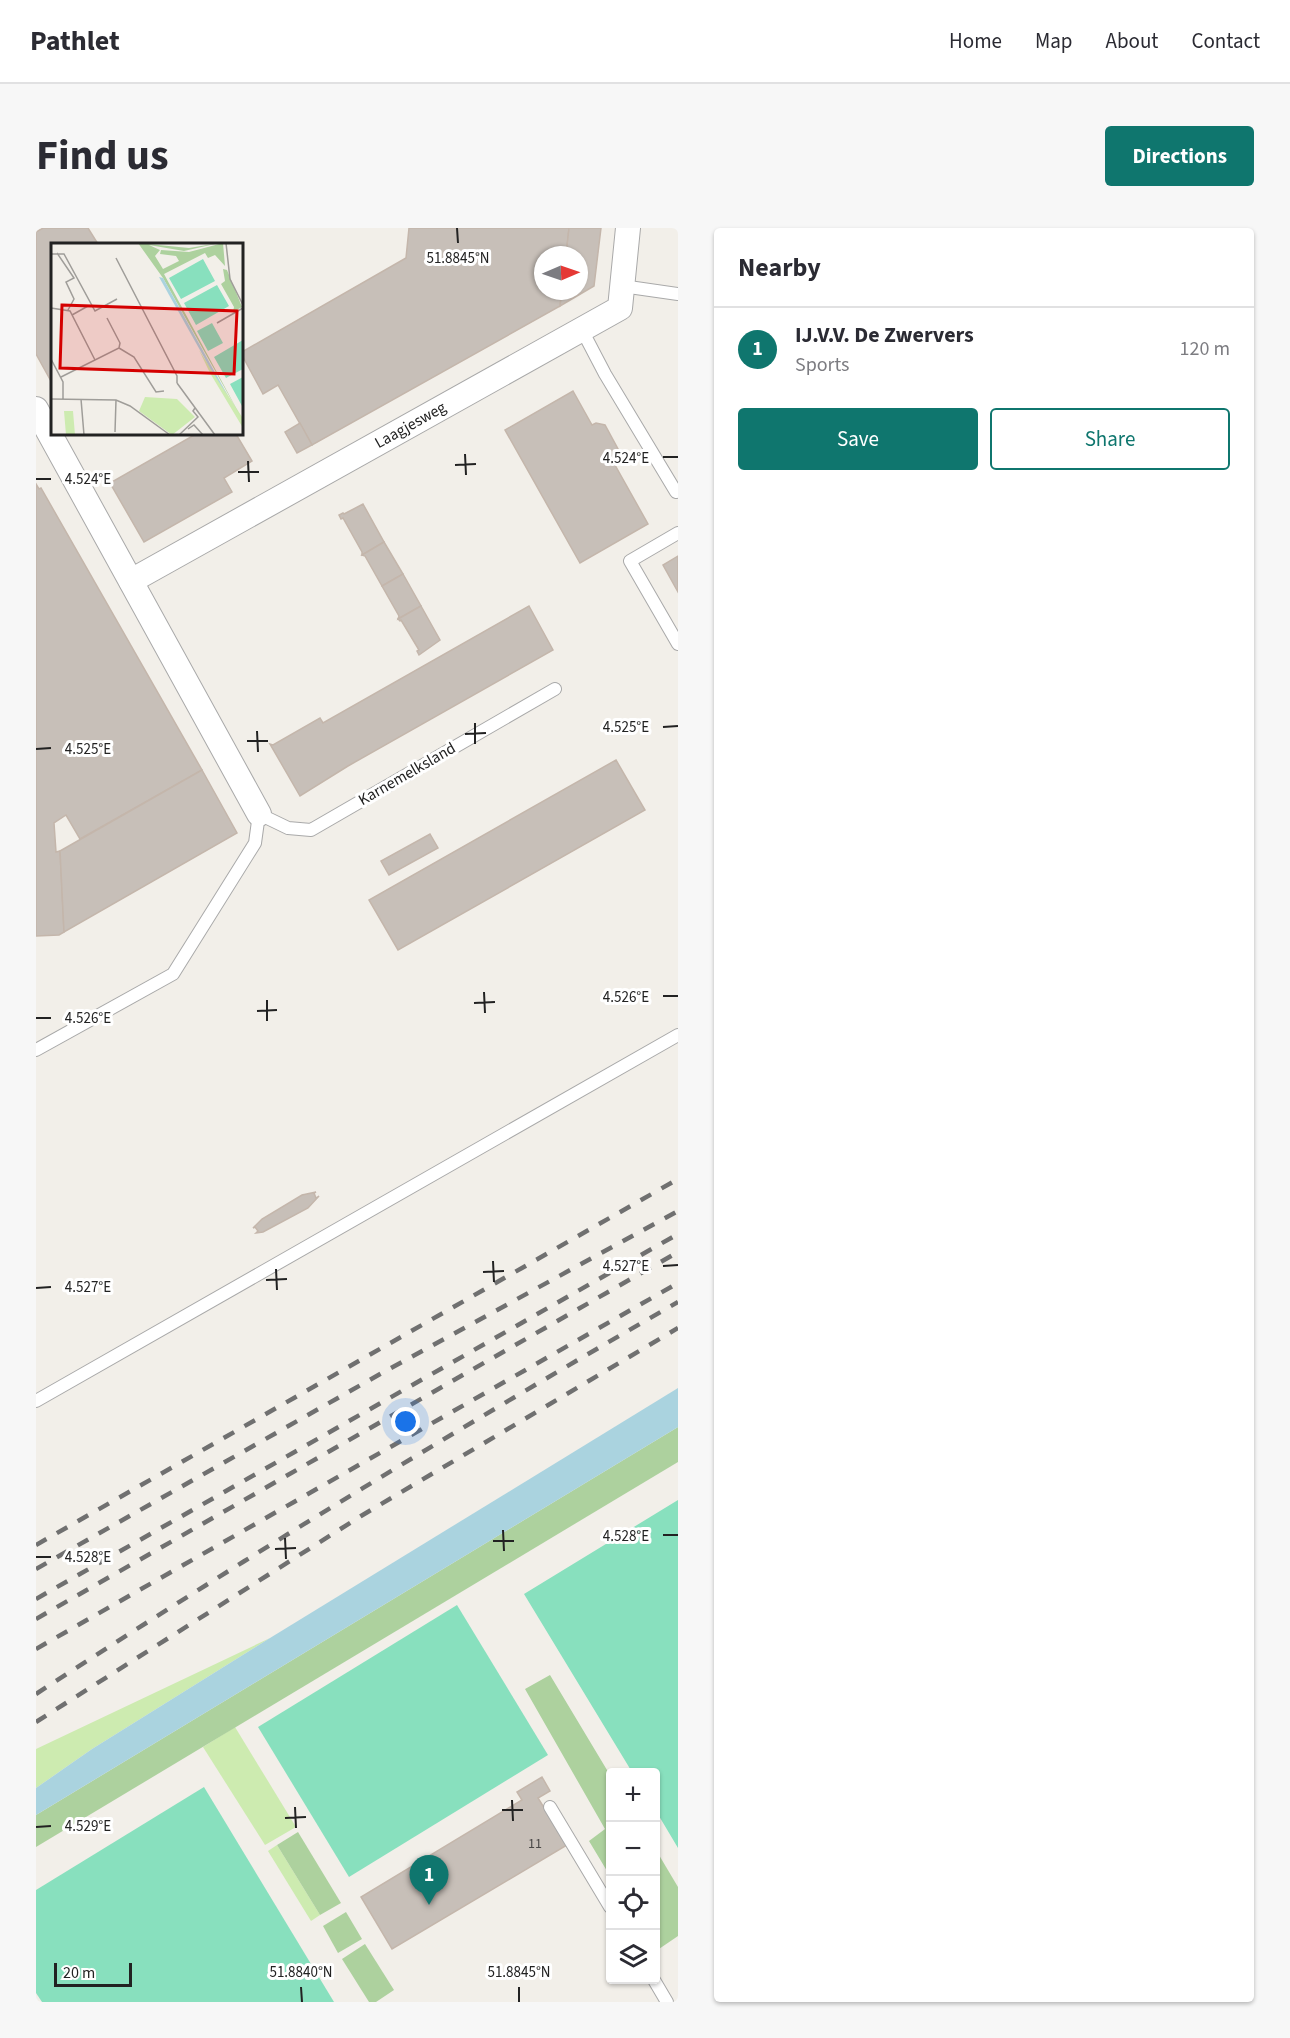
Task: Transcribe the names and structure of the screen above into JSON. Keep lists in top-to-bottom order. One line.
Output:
{"streets":{"street":["Laagjesweg"],"lane":["Karnemelksland"]},"house_numbers":["11"],"scale_bar":"20 m","north":"right","page":{"header":"Pathlet","nav":["Home","Map","About","Contact"],"title":"Find us","buttons":["Directions",["Save","Share"]],"heading":"Nearby","list":[{"mark":"1","name":"IJ.V.V. De Zwervers","note":"Sports","value":"120 m"}],"map_buttons":["+","−"],"pins":"1","scale":"20 m"},"coordinates":["51.8845°N","4.524°E","4.525°E","4.526°E","4.527°E","4.528°E","4.529°E","51.8840°N"]}
